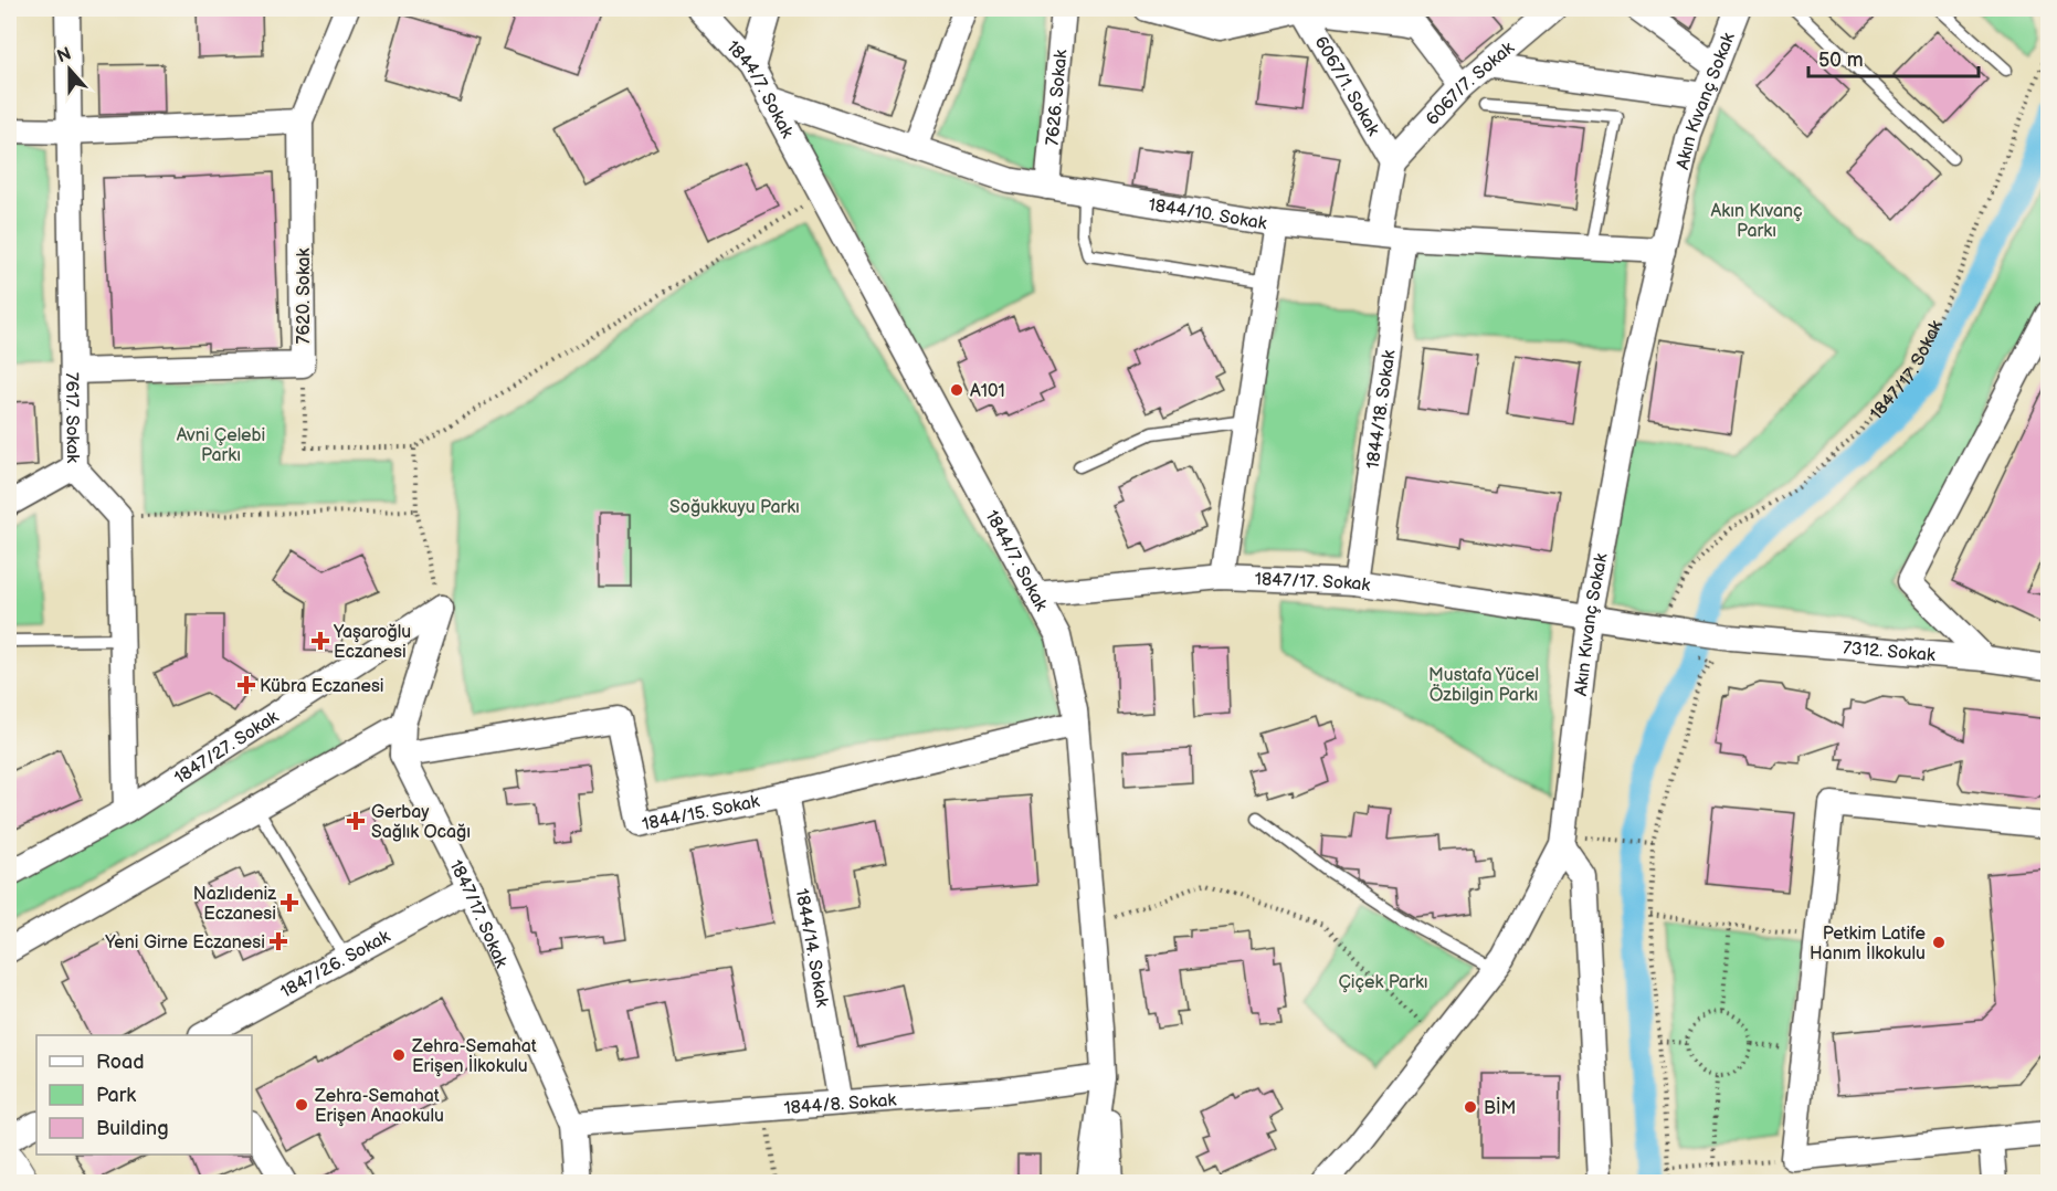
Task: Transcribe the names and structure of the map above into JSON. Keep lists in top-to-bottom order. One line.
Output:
{"streets":{"street":["6067/7. Sokak","6067/1. Sokak","1844/7. Sokak","7626. Sokak","Akın Kıvanç Sokak","1844/10. Sokak","7620. Sokak","1847/17. Sokak","1844/18. Sokak","7617. Sokak","7312. Sokak","1847/27. Sokak","1844/15. Sokak","1844/14. Sokak","1847/26. Sokak","1844/8. Sokak"]},"crossings":[["6067/7. Sokak","6067/1. Sokak"],["1844/7. Sokak","1844/10. Sokak"],["1844/7. Sokak","1847/17. Sokak"],["1844/7. Sokak","1844/15. Sokak"],["1844/7. Sokak","1844/8. Sokak"],["7626. Sokak","1844/10. Sokak"],["Akın Kıvanç Sokak","1844/10. Sokak"],["Akın Kıvanç Sokak","1847/17. Sokak"],["1844/10. Sokak","1844/18. Sokak"],["7620. Sokak","7617. Sokak"],["1847/17. Sokak","1844/18. Sokak"],["1847/17. Sokak","7312. Sokak"],["1847/17. Sokak","1847/27. Sokak"],["1847/17. Sokak","1844/15. Sokak"],["1847/17. Sokak","1847/26. Sokak"],["1847/17. Sokak","1844/8. Sokak"],["1844/15. Sokak","1844/14. Sokak"],["1844/14. Sokak","1844/8. Sokak"]],"parks":["Akın Kıvanç Parkı","Avni Çelebi Parkı","Soğukkuyu Parkı","Mustafa Yücel Özbilgin Parkı","Çiçek Parkı"],"places":{"other":["A101","Petkim Latife Hanım İlkokulu","Zehra-Semahat Erişen İlkokulu","Zehra-Semahat Erişen Anaokulu","BİM"],"health":["Yaşaroğlu Eczanesi","Kübra Eczanesi","Gerbay Sağlık Ocağı","Nazlıdeniz Eczanesi","Yeni Girne Eczanesi"]},"legend":["Road","Park","Building"],"scale_bar":"50 m","north":"top"}
